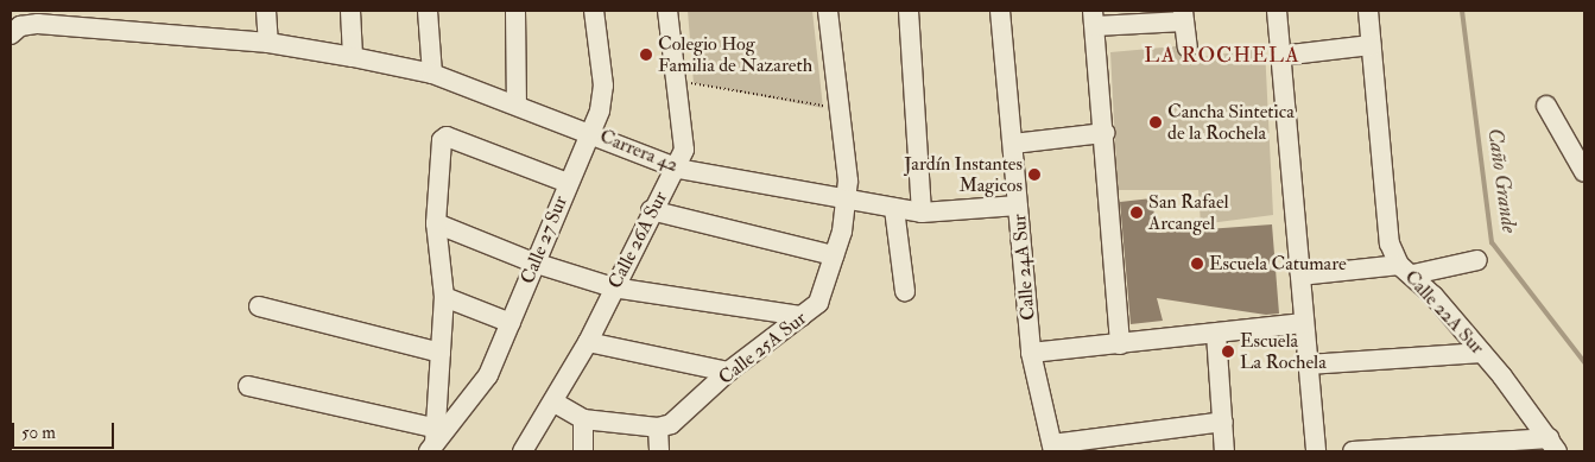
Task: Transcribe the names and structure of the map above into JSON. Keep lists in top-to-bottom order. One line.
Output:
{"streets":{"street":["Carrera 42","Calle 27 Sur","Calle 26A Sur","Calle 24A Sur","Calle 22A Sur","Calle 25A Sur"]},"crossings":[["Carrera 42","Calle 27 Sur"],["Carrera 42","Calle 26A Sur"],["Carrera 42","Calle 24A Sur"],["Carrera 42","Calle 25A Sur"]],"districts":["LA ROCHELA"],"water":["Caño Grande"],"places":["Colegio Hog Familia de Nazareth","Cancha Sintetica de la Rochela","Jardín Instantes Magicos","San Rafael Arcangel","Escuela Catumare","Escuela La Rochela"],"scale_bar":"50 m"}
